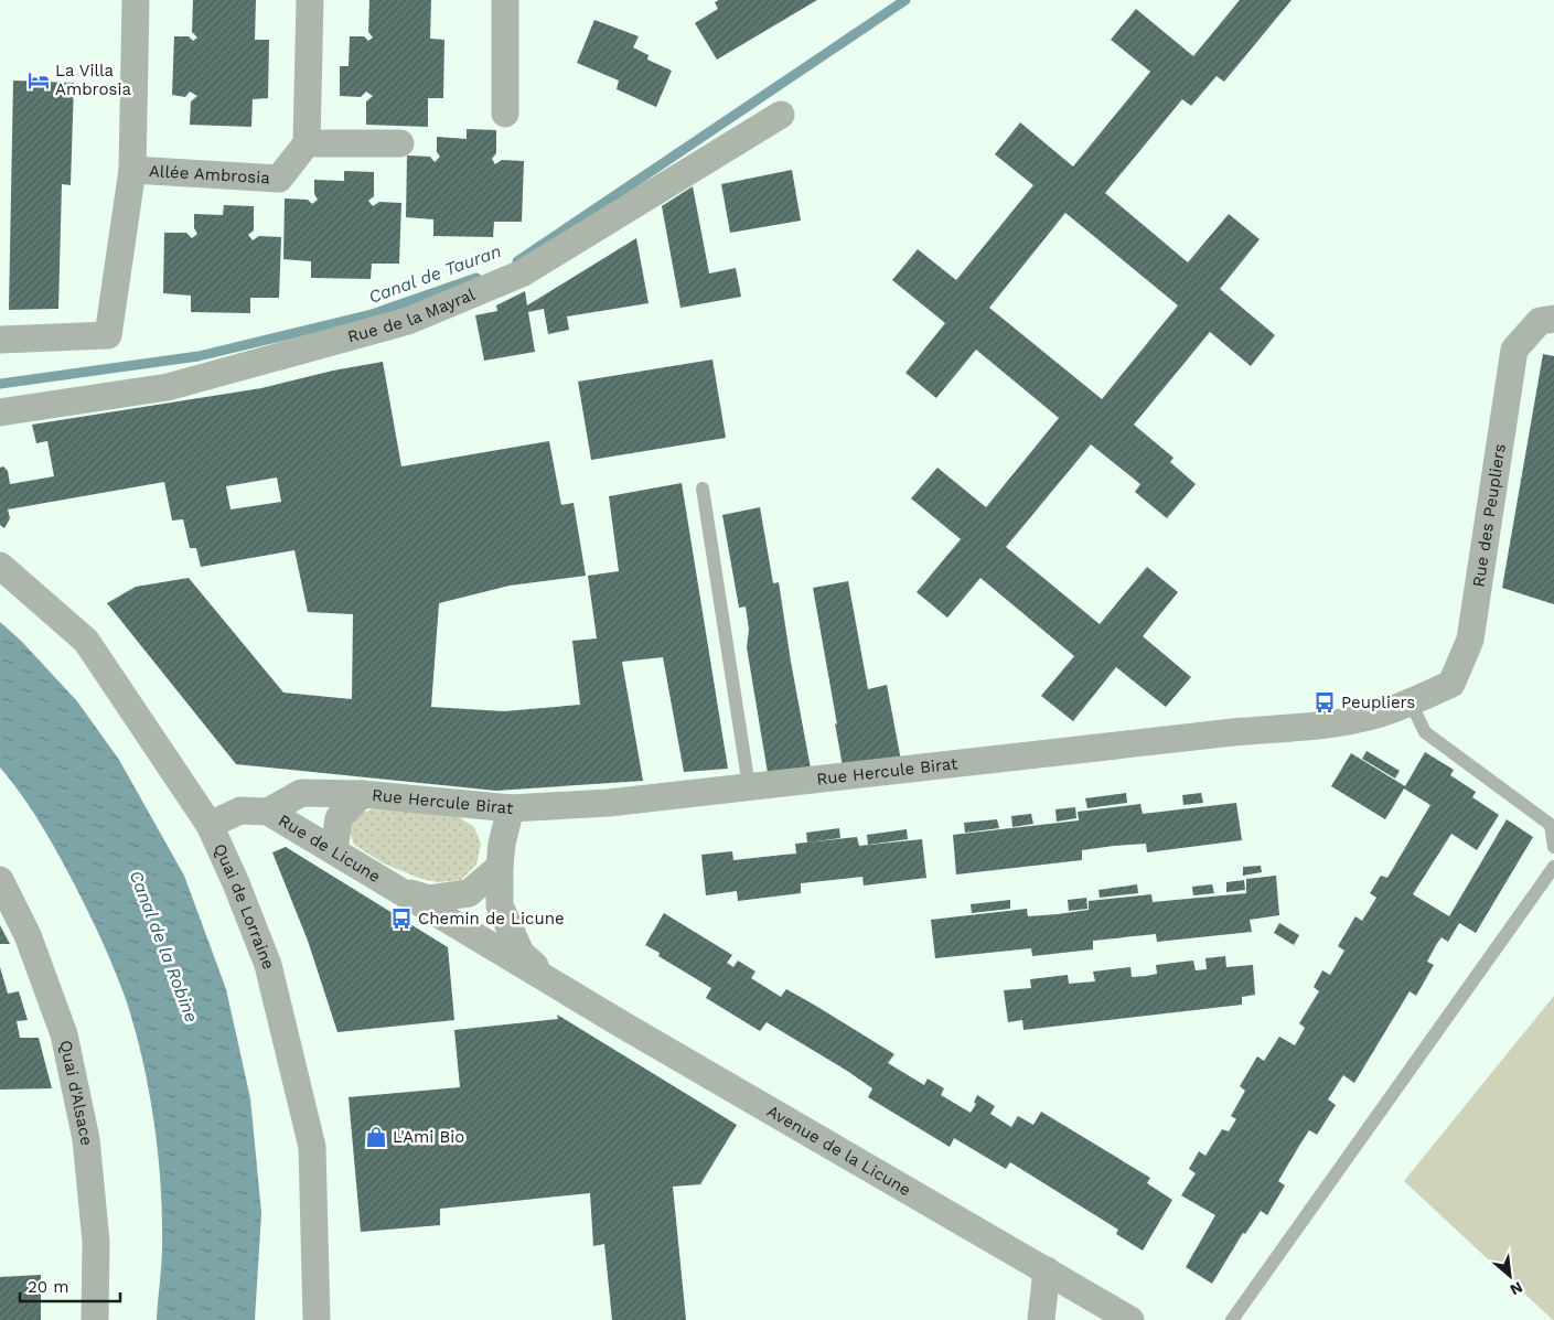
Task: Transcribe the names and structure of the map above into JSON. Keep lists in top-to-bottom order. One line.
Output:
{"streets":{"street":["Allée Ambrosia","Rue de la Mayral","Rue des Peupliers","Rue Hercule Birat","Rue de Licune","Quai de Lorraine","Quai d'Alsace","Avenue de la Licune"]},"crossings":[["Rue des Peupliers","Rue Hercule Birat"],["Rue Hercule Birat","Rue de Licune"],["Rue de Licune","Avenue de la Licune"]],"water":["Canal de Tauran","Canal de la Robine"],"places":{"hotel":["La Villa Ambrosia"],"bus stop":["Peupliers","Chemin de Licune"],"shop":["L'Ami Bio"]},"scale_bar":"20 m","north":"bottom right"}
